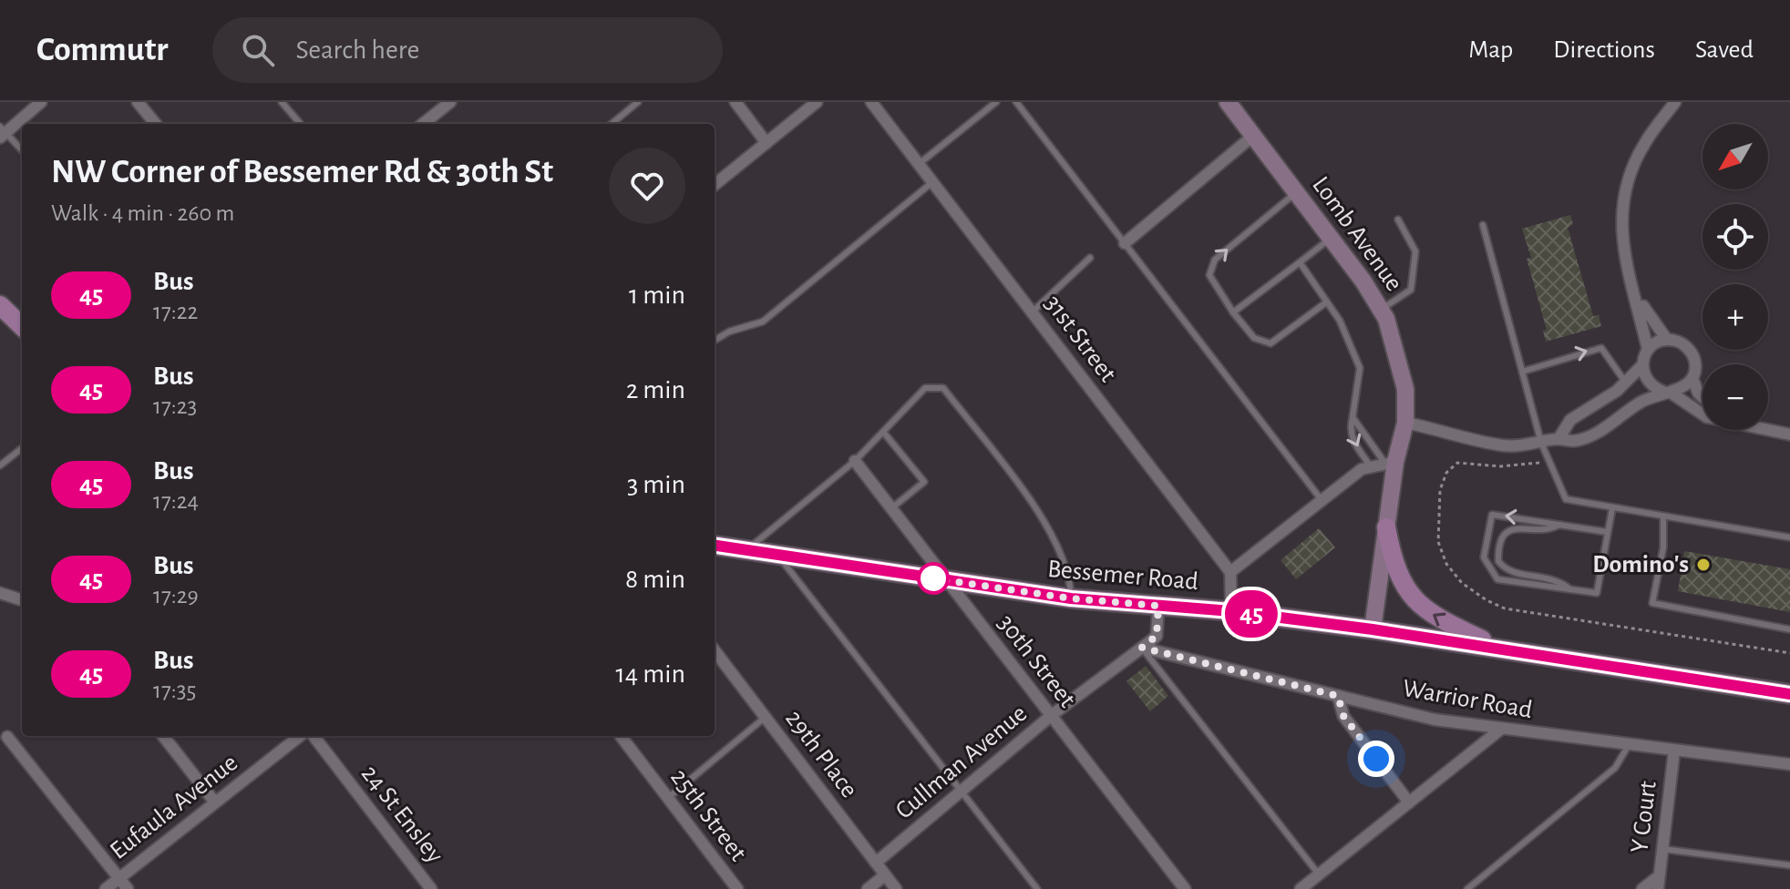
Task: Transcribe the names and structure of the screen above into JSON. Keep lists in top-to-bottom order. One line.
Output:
{"streets":{"main road":["Lomb Avenue","Bessemer Road"],"street":["31st Street","30th Street","Warrior Road","29th Place","Cullman Avenue","Eufaula Avenue","24 St Ensley","25th Street","Y Court"]},"crossings":[["Lomb Avenue","Bessemer Road"],["Bessemer Road","30th Street"],["Bessemer Road","Cullman Avenue"],["30th Street","Cullman Avenue"],["Warrior Road","Cullman Avenue"],["Warrior Road","Y Court"],["29th Place","Cullman Avenue"]],"places":["Domino's"],"lines":["bus line 45"],"north":"bottom left","page":{"header":"Commutr","search":"Search here","nav":["Map","Directions","Saved"],"on_map":"45","map_buttons":["+","−"],"heading":["NW Corner of Bessemer Rd & 30th St","Walk · 4 min · 260 m"],"list":[{"mark":"45","name":"Bus","note":"17:22","value":"1 min"},{"mark":"45","name":"Bus","note":"17:23","value":"2 min"},{"mark":"45","name":"Bus","note":"17:24","value":"3 min"},{"mark":"45","name":"Bus","note":"17:29","value":"8 min"},{"mark":"45","name":"Bus","note":"17:35","value":"14 min"}]}}
